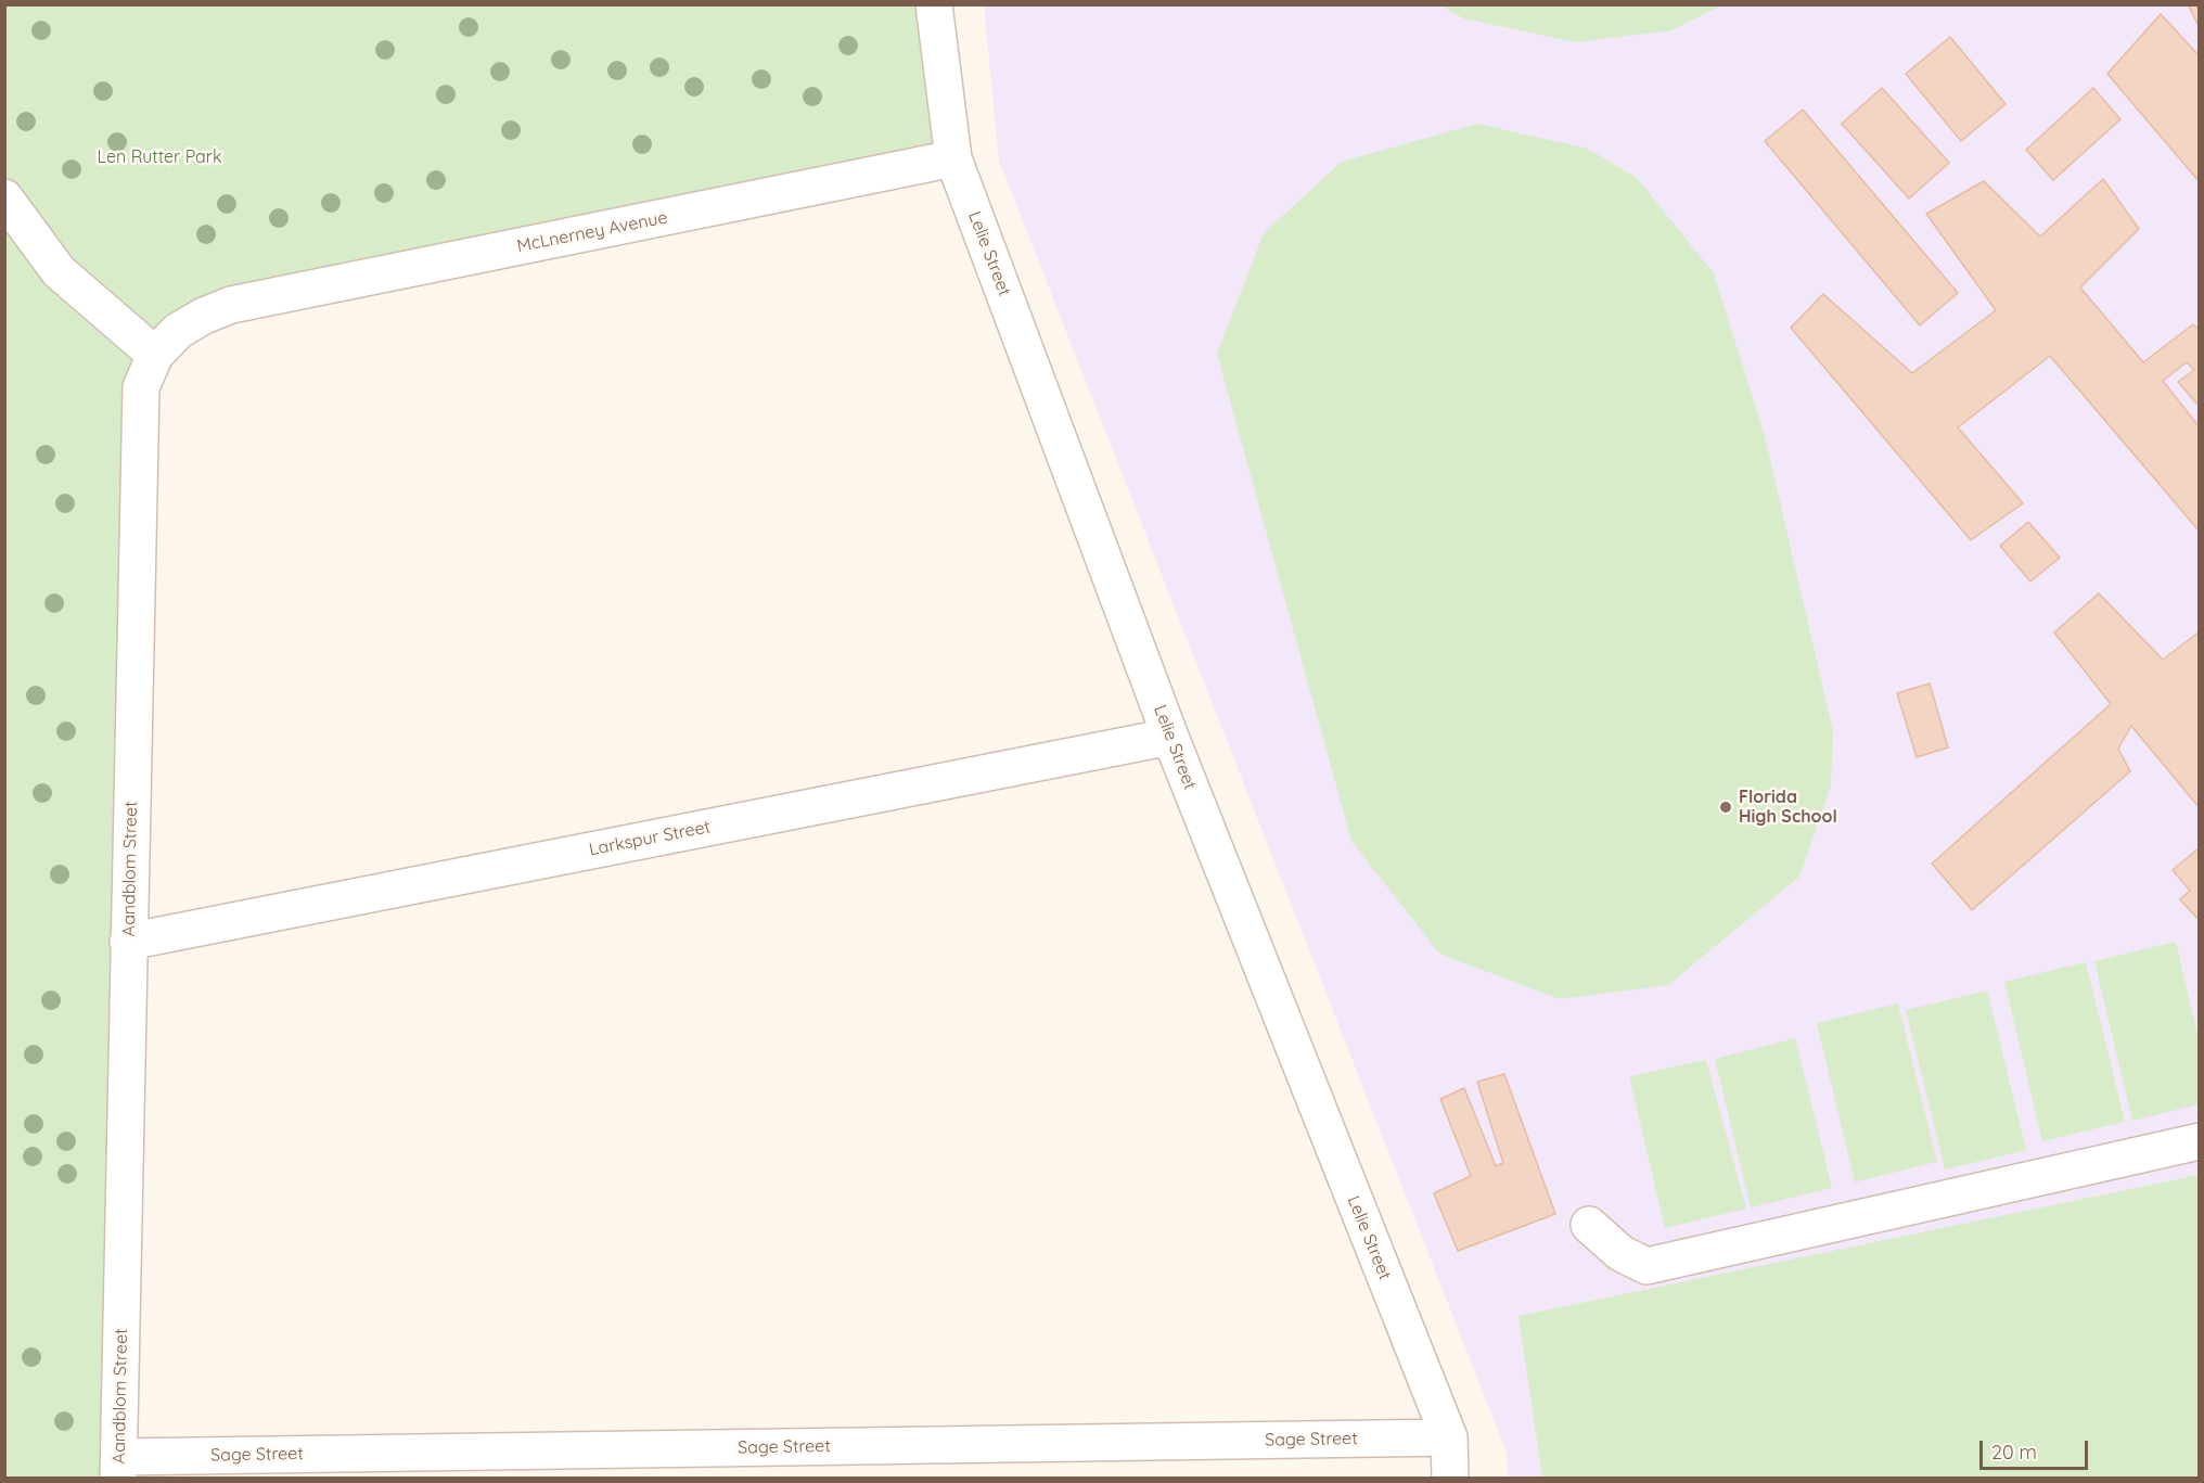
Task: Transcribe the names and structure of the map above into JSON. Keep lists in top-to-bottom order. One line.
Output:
{"streets":{"street":["McLnerney Avenue","Lelie Street","Larkspur Street","Aandblom Street","Sage Street"]},"crossings":[["McLnerney Avenue","Lelie Street"],["McLnerney Avenue","Aandblom Street"],["Lelie Street","Larkspur Street"],["Lelie Street","Sage Street"],["Larkspur Street","Aandblom Street"],["Aandblom Street","Sage Street"]],"parks":["Len Rutter Park"],"places":["Florida High School"],"scale_bar":"20 m"}
